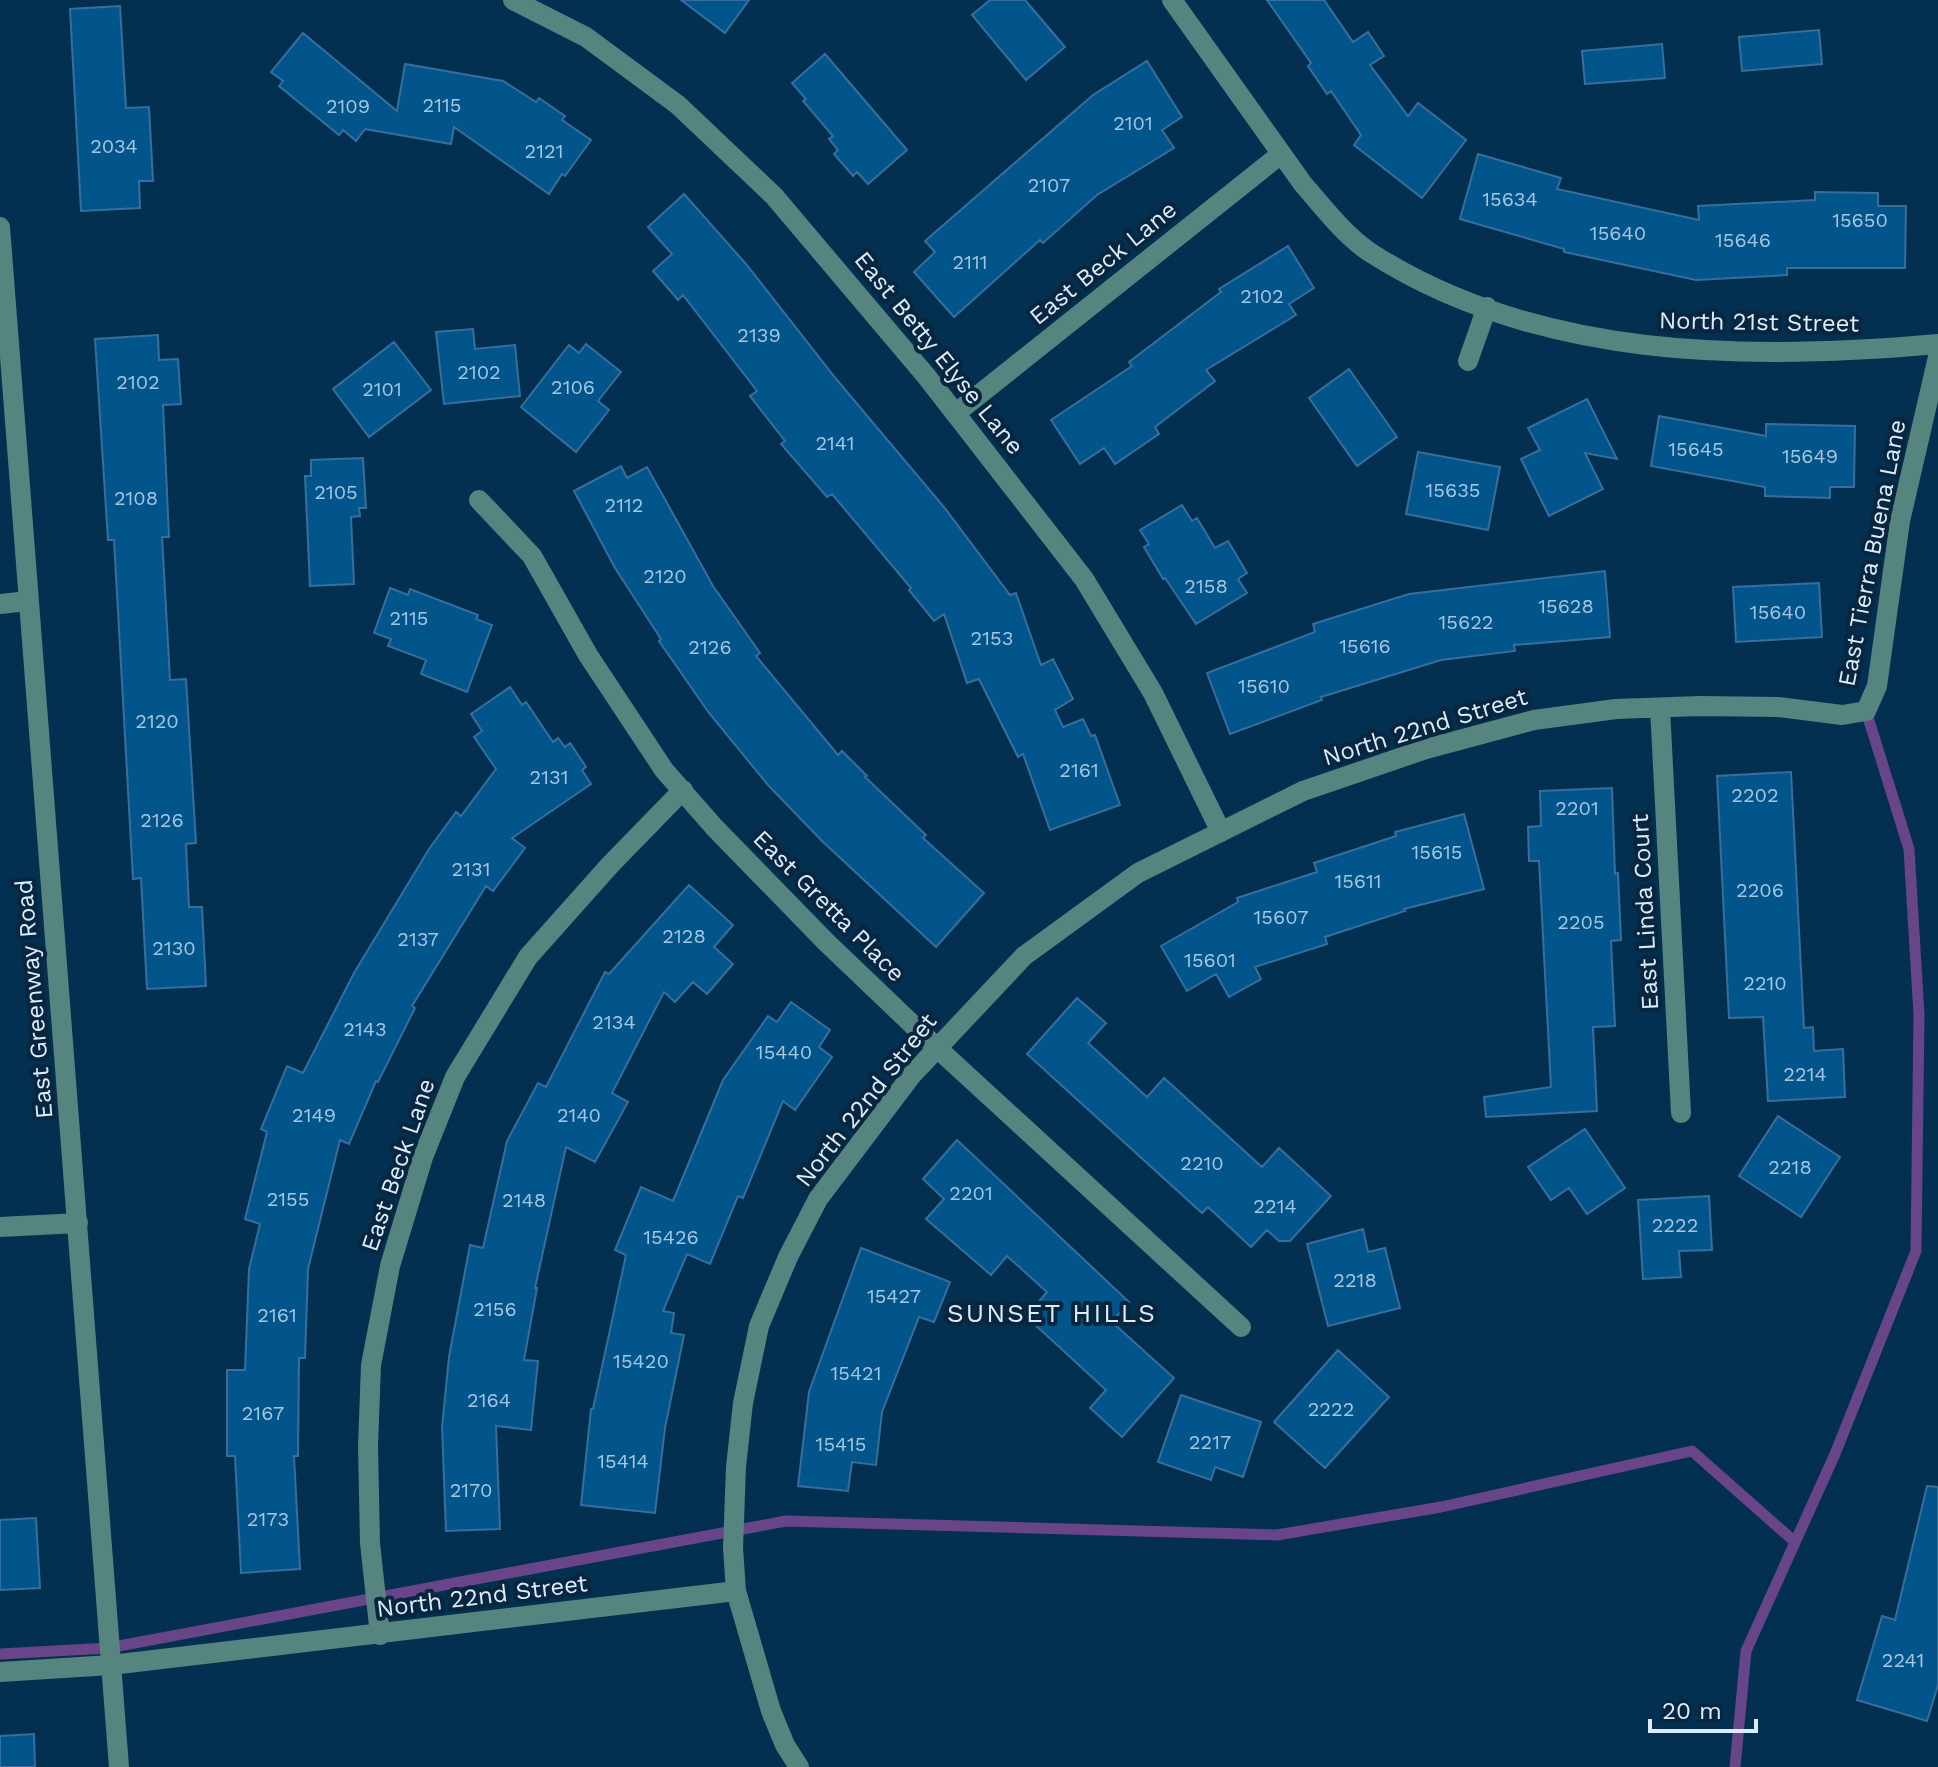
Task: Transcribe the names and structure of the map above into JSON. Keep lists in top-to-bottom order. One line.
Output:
{"streets":{"street":["East Beck Lane","North 21st Street","East Betty Elyse Lane","East Tierra Buena Lane","North 22nd Street","East Gretta Place","East Linda Court","East Greenway Road"]},"crossings":[["East Beck Lane","North 21st Street"],["East Beck Lane","East Betty Elyse Lane"],["East Beck Lane","North 22nd Street"],["East Beck Lane","East Gretta Place"],["East Betty Elyse Lane","North 22nd Street"],["East Tierra Buena Lane","North 22nd Street"],["North 22nd Street","East Gretta Place"],["North 22nd Street","East Linda Court"],["North 22nd Street","East Greenway Road"]],"districts":["SUNSET HILLS"],"house_numbers":["2115","2109","2101","2034","2121","2107","15634","15650","15640","15646","2111","2102","2139","2102","2102","2106","2101","2141","15645","15649","15635","2105","2108","2112","2120","2158","15628","15640","2115","15622","2153","15616","2126","15610","2120","2161","2131","2202","2201","2126","15615","2131","15611","2206","15607","2205","2128","2137","2130","15601","2210","2134","2143","15440","2214","2149","2140","2210","2218","2201","2155","2148","2214","2222","15426","2218","15427","2156","2161","15420","15421","2164","2222","2167","2217","15415","15414","2170","2173","2241"],"scale_bar":"20 m"}
